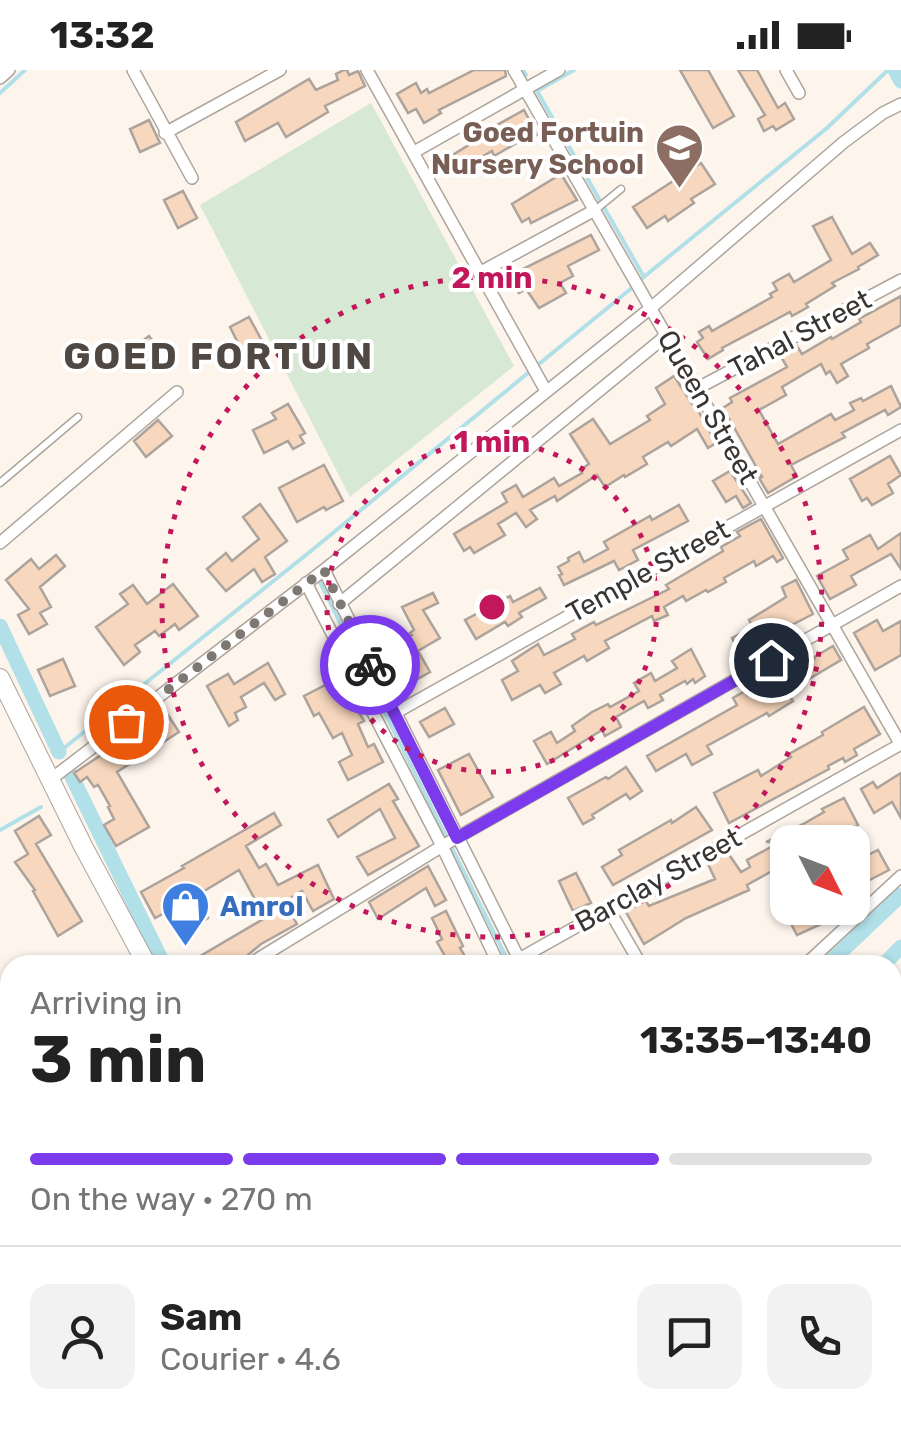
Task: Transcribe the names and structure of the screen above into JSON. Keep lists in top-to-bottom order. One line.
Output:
{"streets":{"street":["Tahal Street","Queen Street","Temple Street","Barclay Street"]},"crossings":[["Tahal Street","Queen Street"],["Queen Street","Temple Street"],["Queen Street","Barclay Street"]],"districts":["GOED FORTUIN"],"places":{"school or university":["Goed Fortuin Nursery School"],"shop":["Amrol"]},"north":"bottom right","page":{"status":"13:32","heading":["3 min","Arriving in","13:35–13:40"],"panel":["Sam","Courier · 4.6"],"bar":"On the way · 270 m"},"rings":["2 min","1 min"]}
